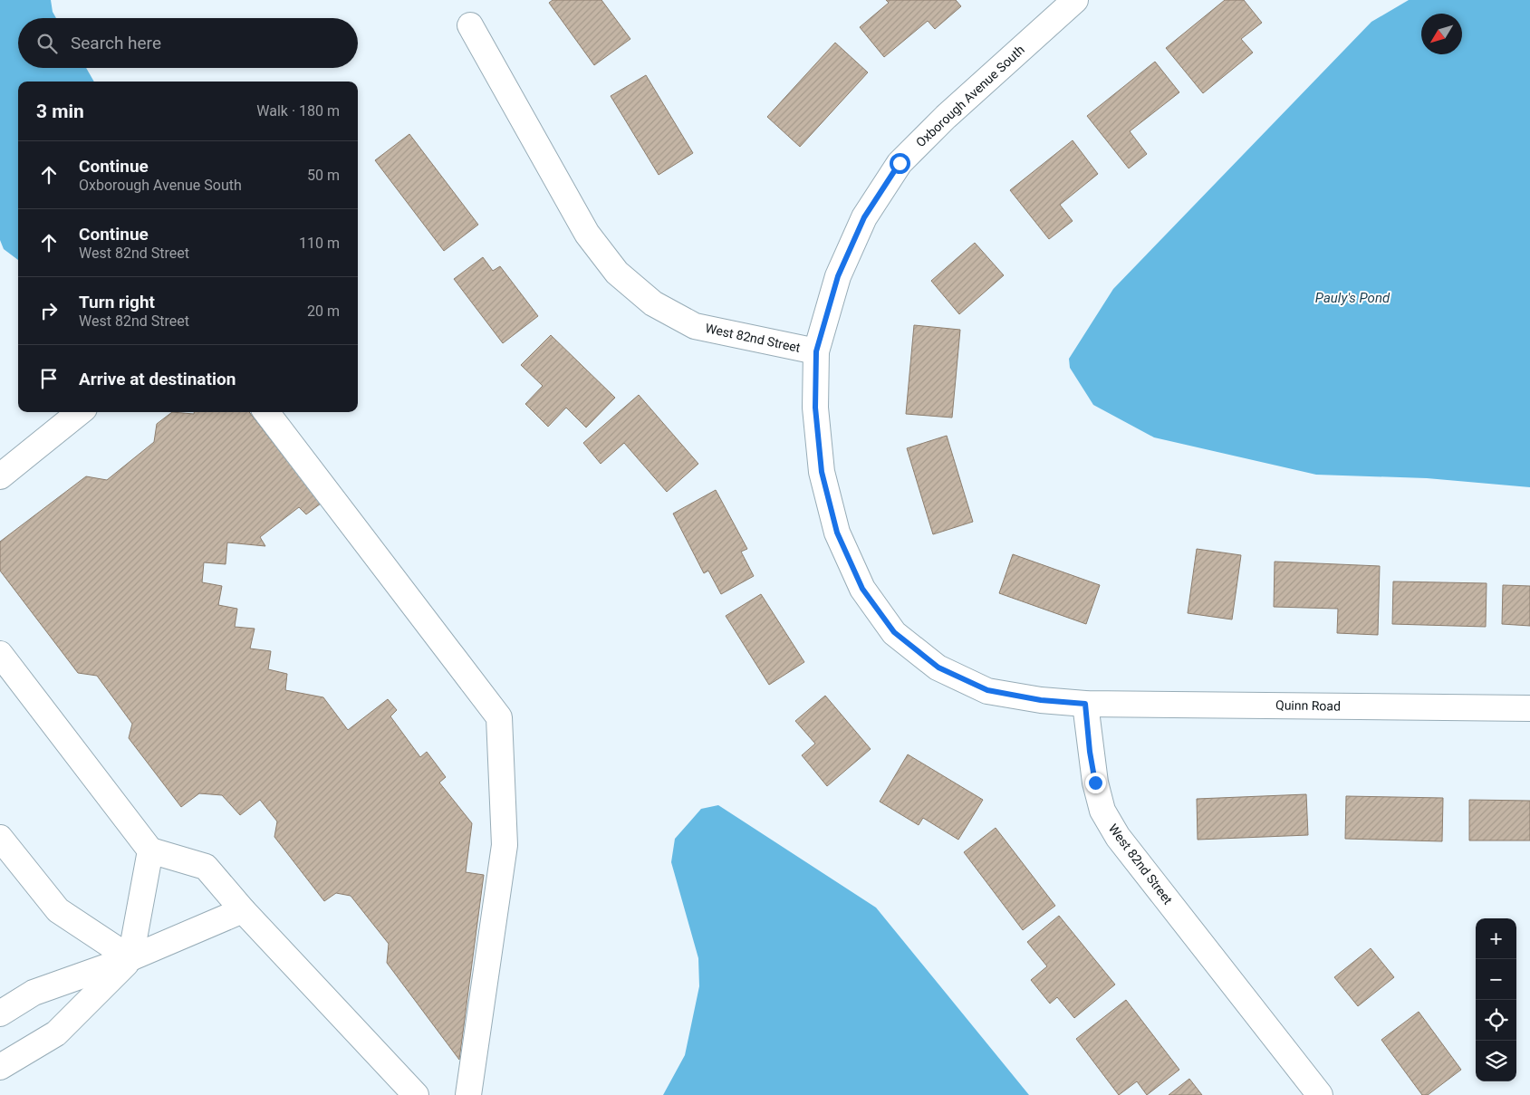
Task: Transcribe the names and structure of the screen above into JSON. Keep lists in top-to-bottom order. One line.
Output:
{"streets":{"street":["Oxborough Avenue South","West 82nd Street","Quinn Road"]},"crossings":[["Oxborough Avenue South","West 82nd Street"],["West 82nd Street","Quinn Road"]],"water":["Pauly's Pond"],"north":"bottom left","page":{"search":"Search here","heading":["3 min","Walk · 180 m"],"list":[["Continue","Oxborough Avenue South","50 m"],["Continue","West 82nd Street","110 m"],["Turn right","West 82nd Street","20 m"],"Arrive at destination"],"map_buttons":["+","−"]}}
